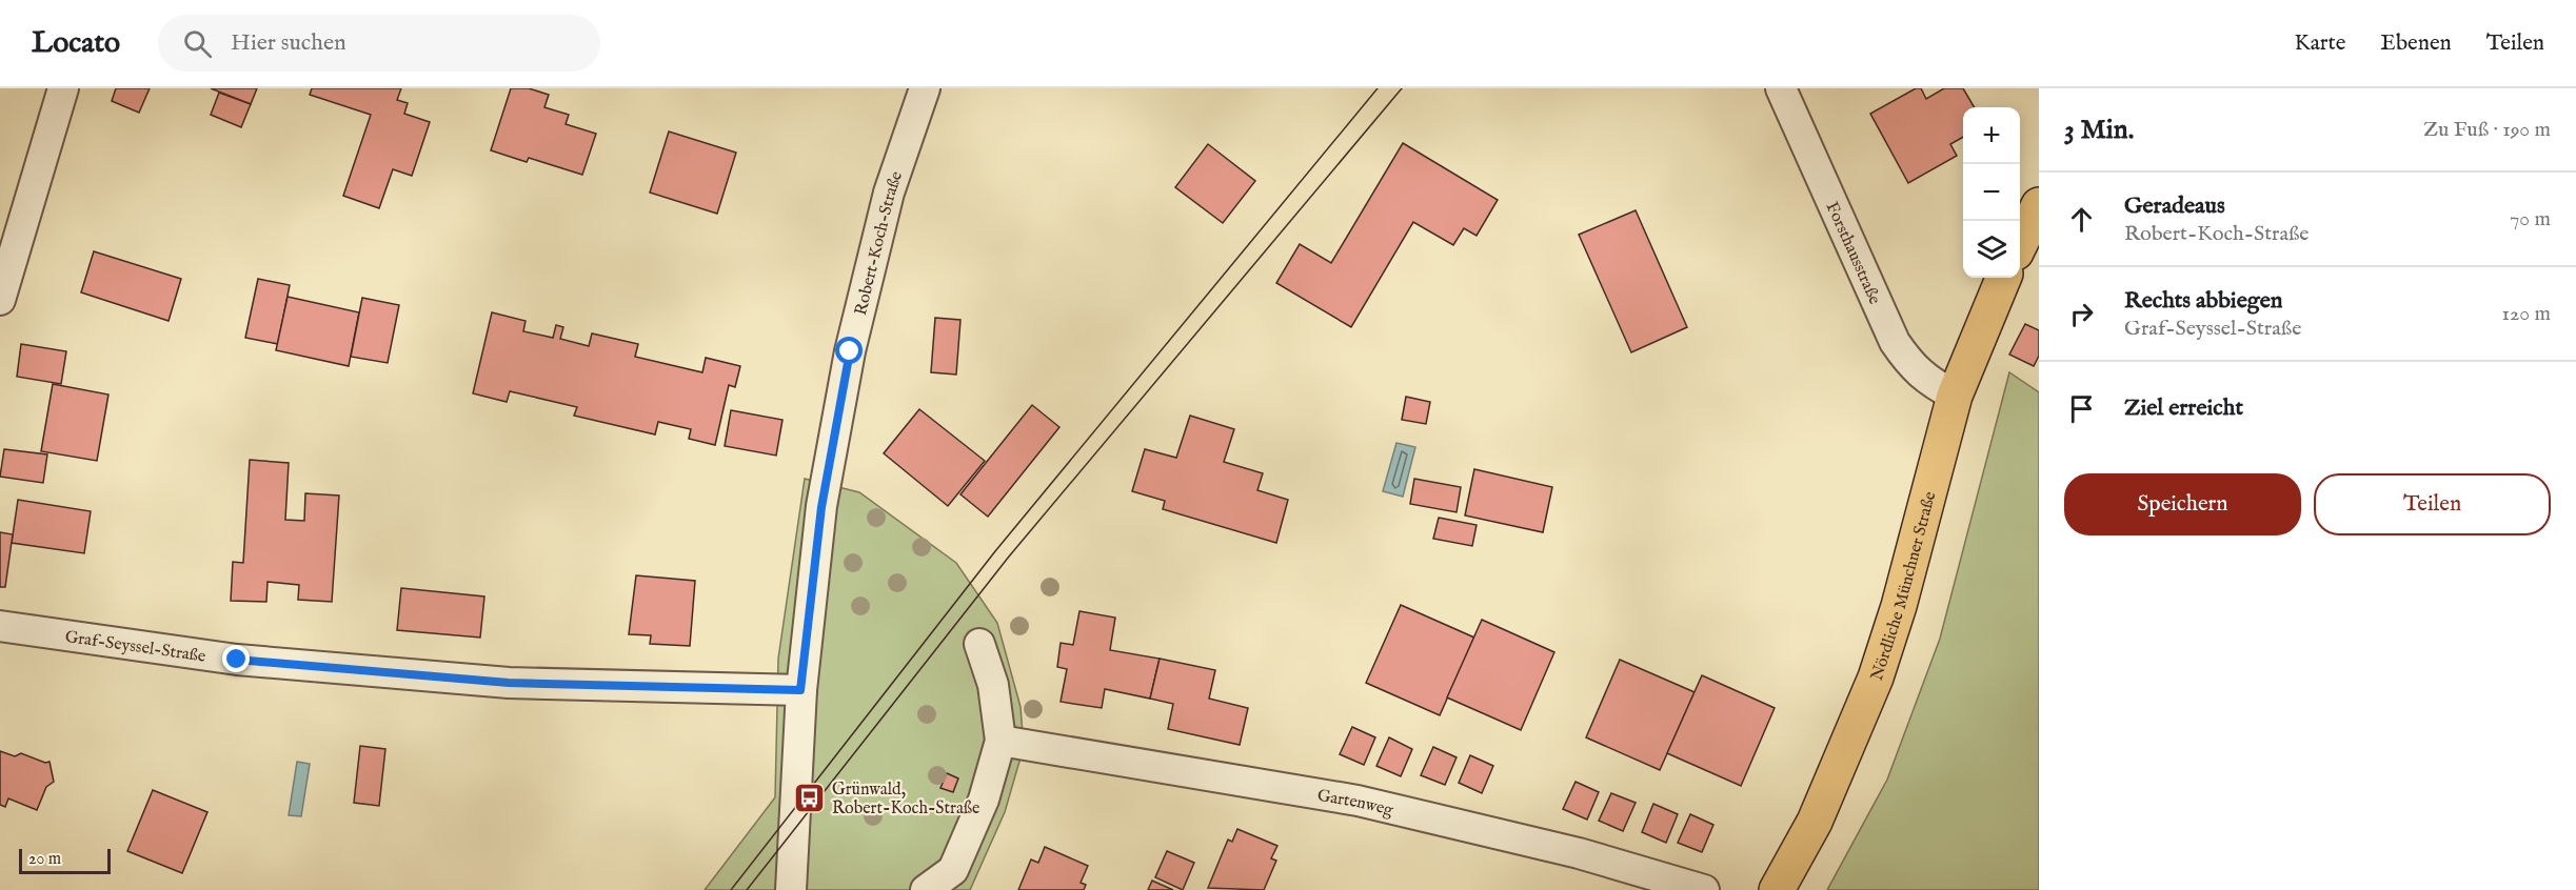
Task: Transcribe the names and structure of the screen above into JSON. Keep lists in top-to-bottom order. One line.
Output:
{"streets":{"main road":["Nördliche Münchner Straße"],"street":["Robert-Koch-Straße","Forsthausstraße","Graf-Seyssel-Straße","Gartenweg"]},"crossings":[["Robert-Koch-Straße","Graf-Seyssel-Straße"],["Forsthausstraße","Nördliche Münchner Straße"]],"places":{"bus stop":["Grünwald, Robert-Koch-Straße"]},"scale_bar":"20 m","page":{"header":"Locato","search":"Hier suchen","nav":["Karte","Ebenen","Teilen"],"heading":["3 Min.","Zu Fuß · 190 m"],"map_buttons":["+","−"],"list":[["Geradeaus","Robert-Koch-Straße","70 m"],["Rechts abbiegen","Graf-Seyssel-Straße","120 m"],"Ziel erreicht"],"buttons":["Speichern","Teilen"],"scale":"20 m"}}
